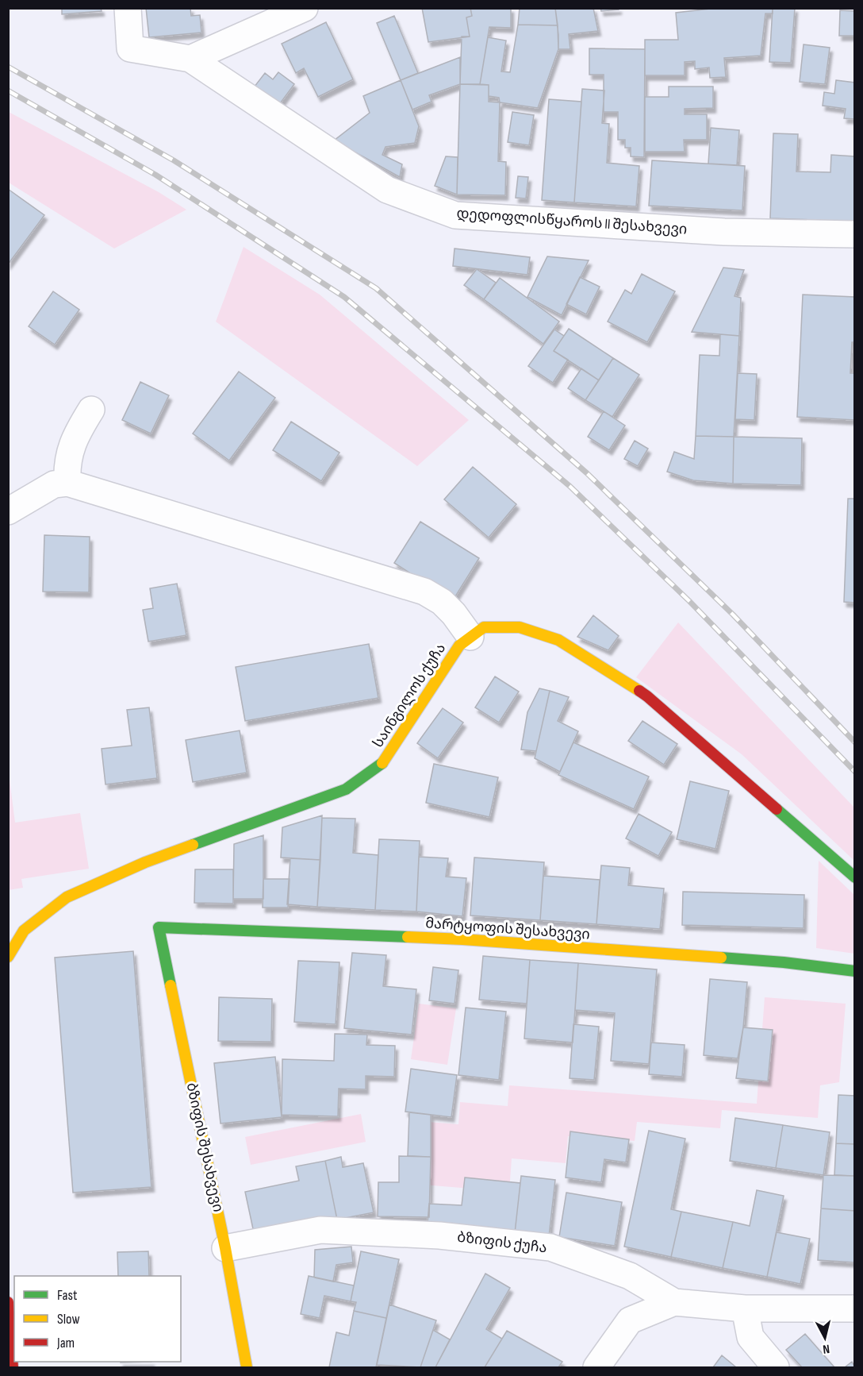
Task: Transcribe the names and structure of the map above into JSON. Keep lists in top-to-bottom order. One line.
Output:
{"streets":{"street":["დედოფლისწყაროს II შესახვევი","საინგილოს ქუჩა","მარტყოფის შესახვევი","ბზიფის შესახვევი","ბზიფის ქუჩა"]},"crossings":[["მარტყოფის შესახვევი","ბზიფის შესახვევი"],["ბზიფის შესახვევი","ბზიფის ქუჩა"]],"legend":["Fast","Slow","Jam"],"north":"bottom"}
